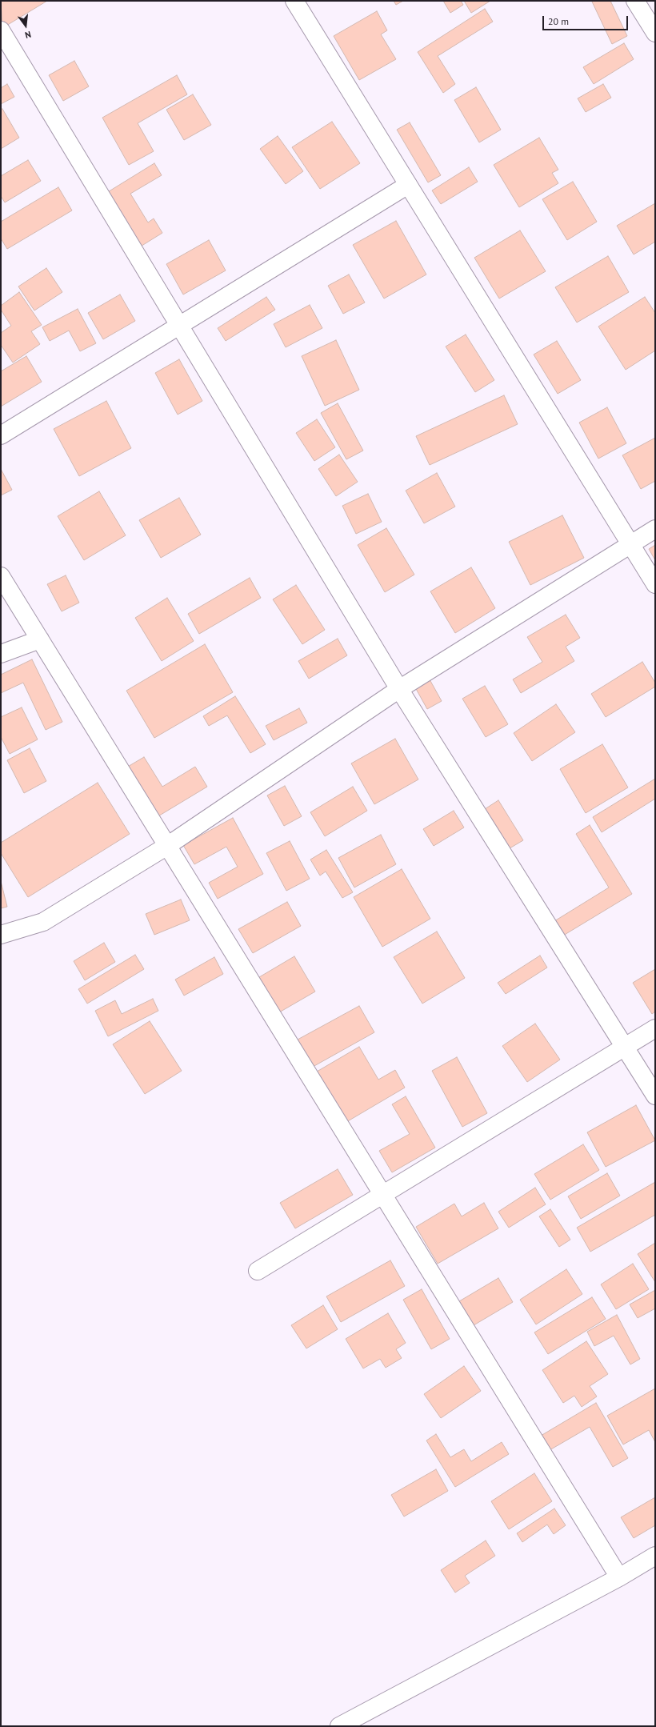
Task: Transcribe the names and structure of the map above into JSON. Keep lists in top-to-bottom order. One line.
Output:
{"scale_bar":"20 m","north":"bottom"}
